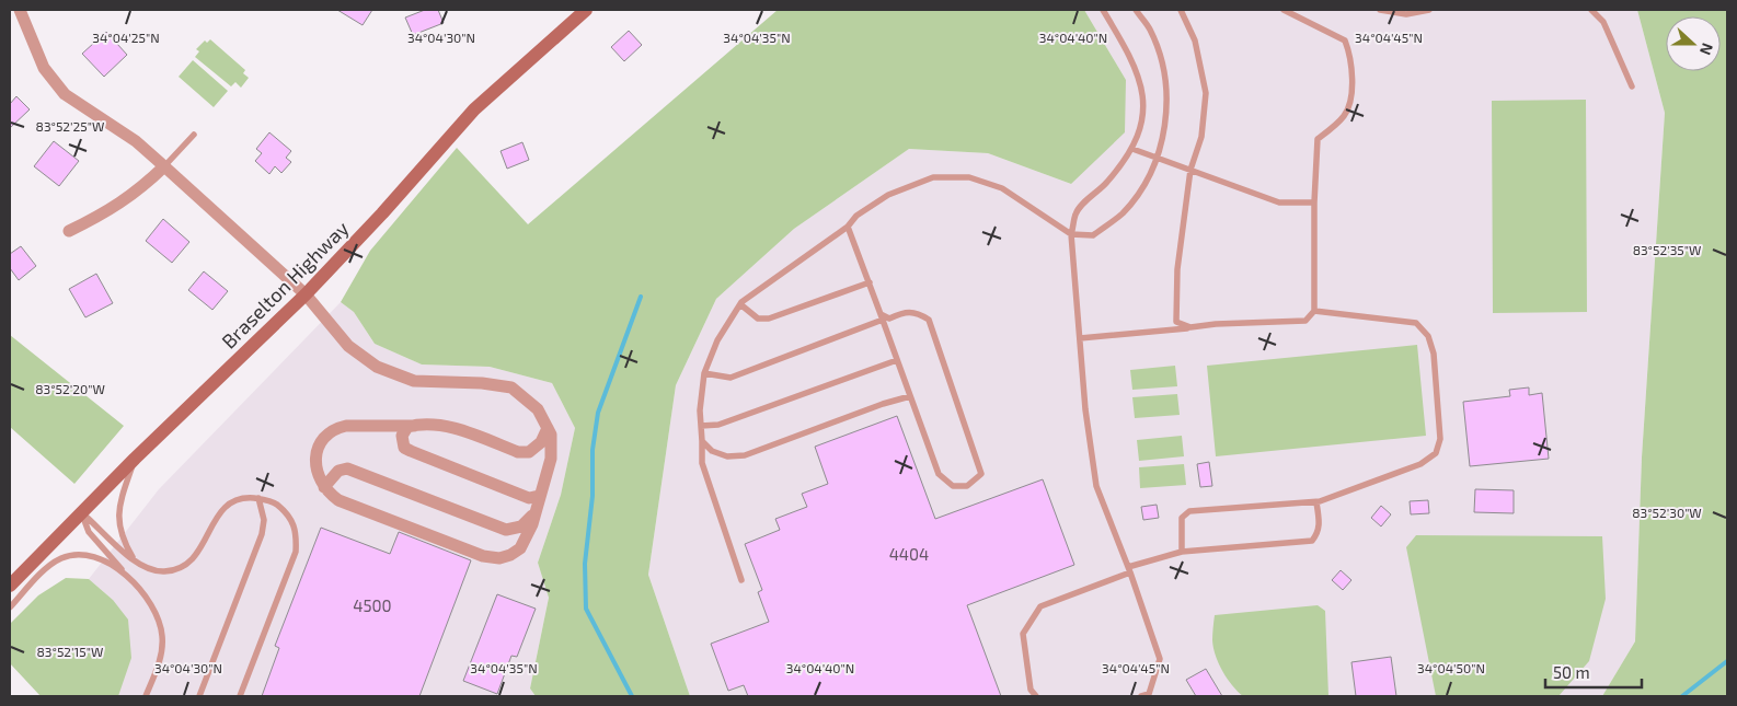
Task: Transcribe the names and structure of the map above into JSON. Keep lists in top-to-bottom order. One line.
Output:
{"streets":{"main road":["Braselton Highway"]},"house_numbers":["4404","4500"],"scale_bar":"50 m","north":"right","coordinates":["34°04'25\"N","34°04'30\"N","34°04'35\"N","34°04'40\"N","34°04'45\"N","83°52'25\"W","83°52'35\"W","83°52'20\"W","83°52'30\"W","83°52'15\"W","34°04'50\"N"]}
